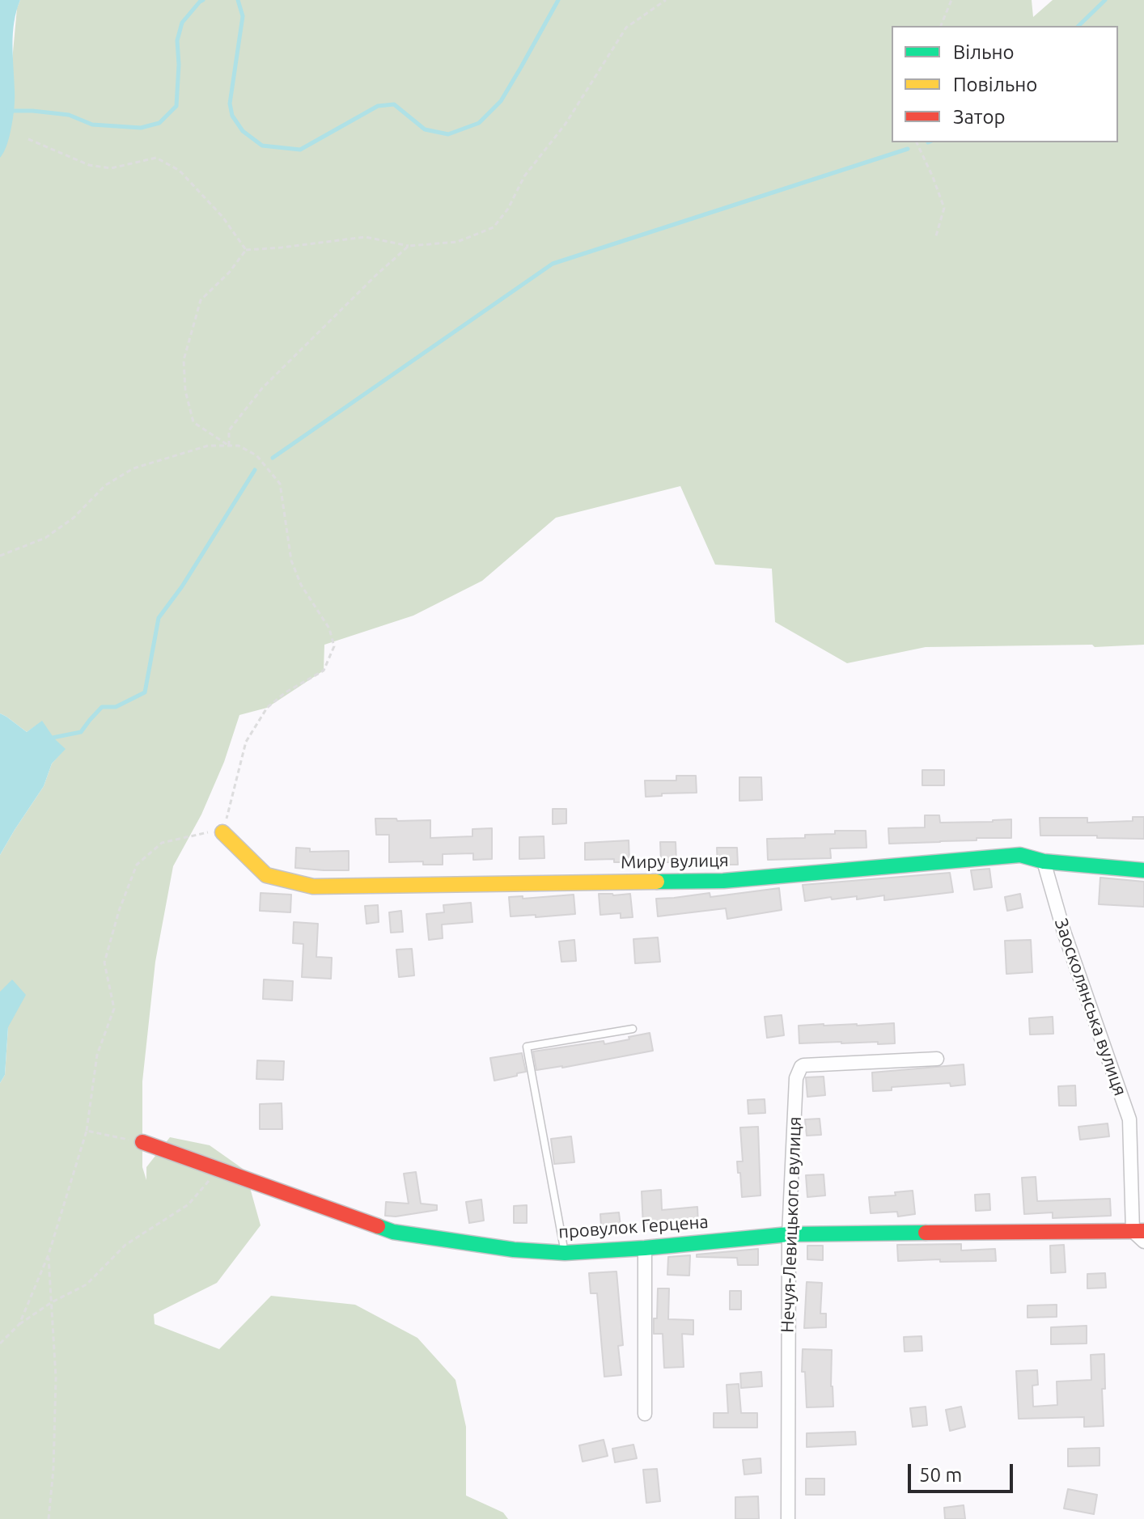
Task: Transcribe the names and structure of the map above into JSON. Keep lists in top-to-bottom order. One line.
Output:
{"streets":{"street":["Миру вулиця","Заосколянська вулиця","Нечуя-Левицького вулиця","провулок Герцена"]},"crossings":[["Миру вулиця","Заосколянська вулиця"],["Заосколянська вулиця","провулок Герцена"],["Нечуя-Левицького вулиця","провулок Герцена"]],"legend":["Вільно","Повільно","Затор"],"scale_bar":"50 m"}
